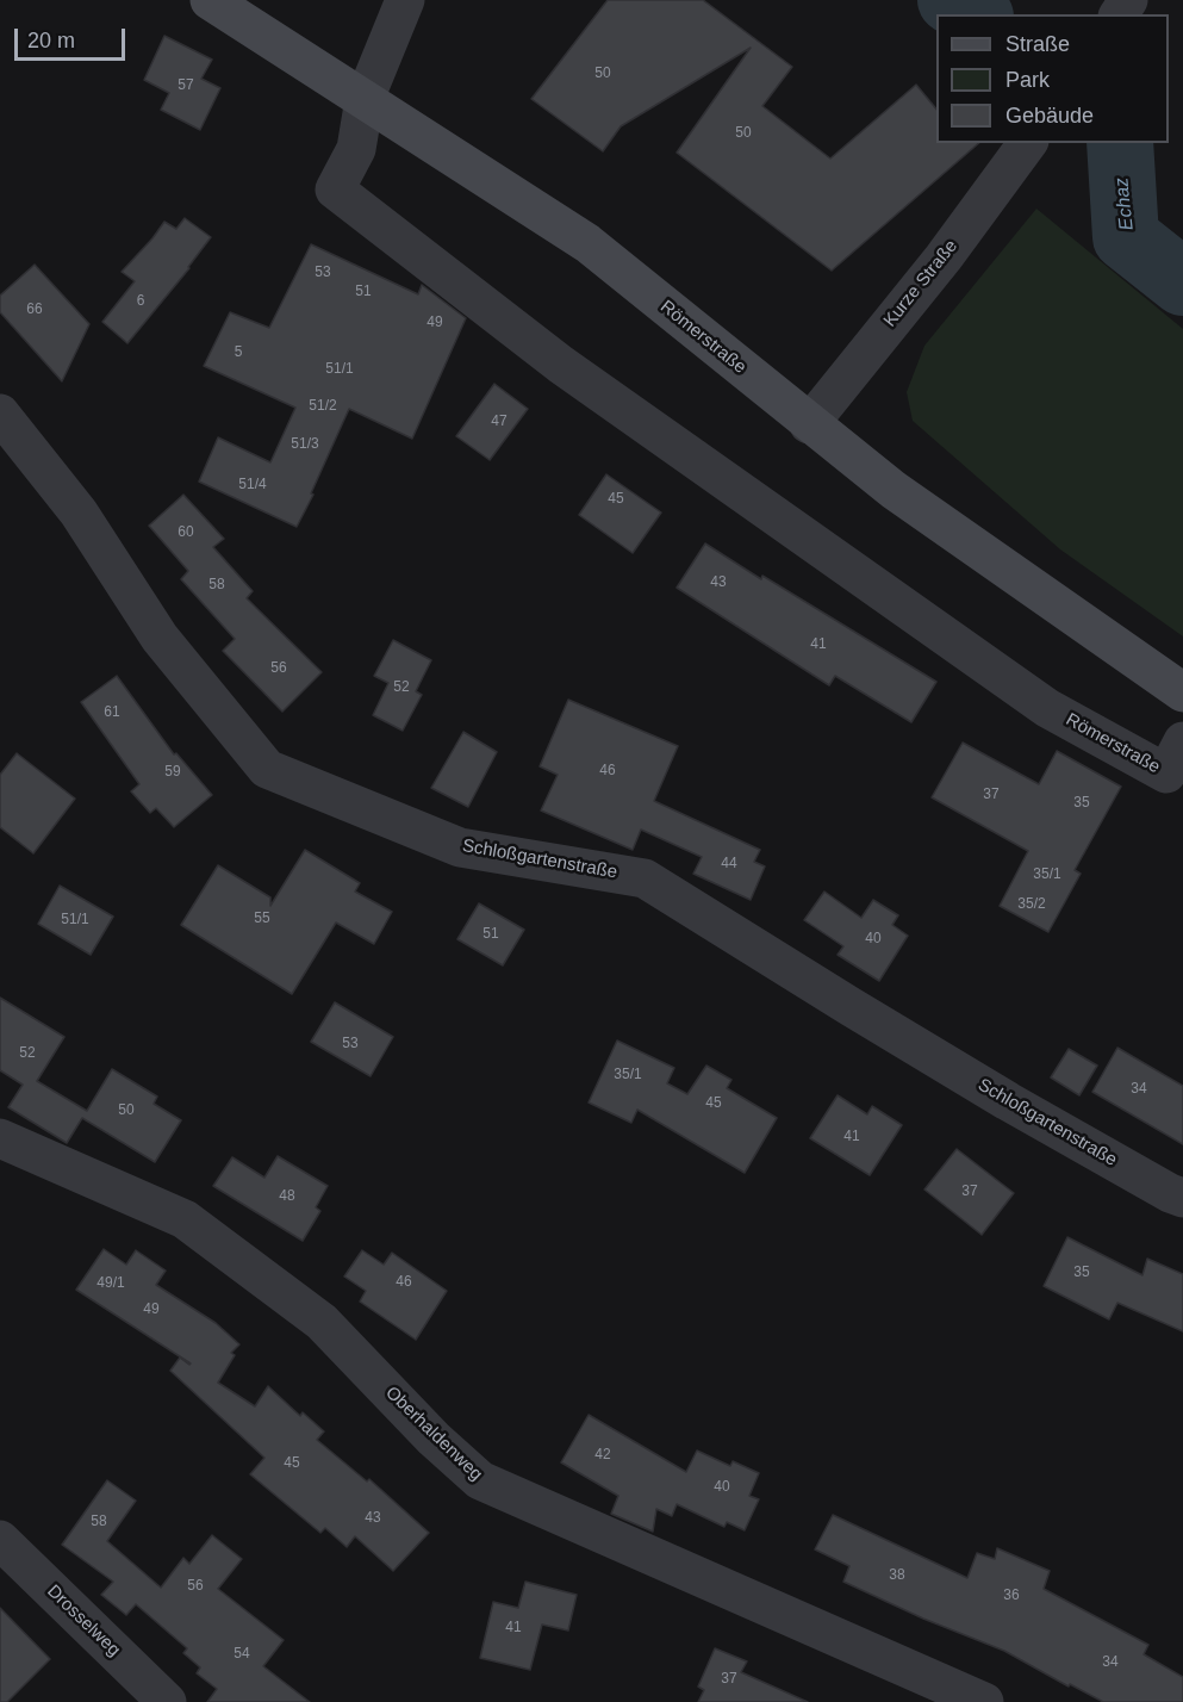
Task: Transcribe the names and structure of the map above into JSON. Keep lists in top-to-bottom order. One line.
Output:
{"streets":{"main road":["Römerstraße"],"street":["Kurze Straße","Schloßgartenstraße","Oberhaldenweg","Drosselweg"]},"crossings":[["Kurze Straße","Römerstraße"]],"water":["Echaz"],"house_numbers":["50","57","50","53","51","6","66","49","5","51/1","51/2","47","51/3","51/4","45","60","43","58","41","56","52","61","46","59","37","35","44","35/1","35/2","55","51/1","51","40","53","52","35/1","34","45","50","41","37","48","35","46","49/1","49","42","45","40","43","58","38","56","36","41","54","34","37"],"legend":["Straße","Park","Gebäude"],"scale_bar":"20 m"}
